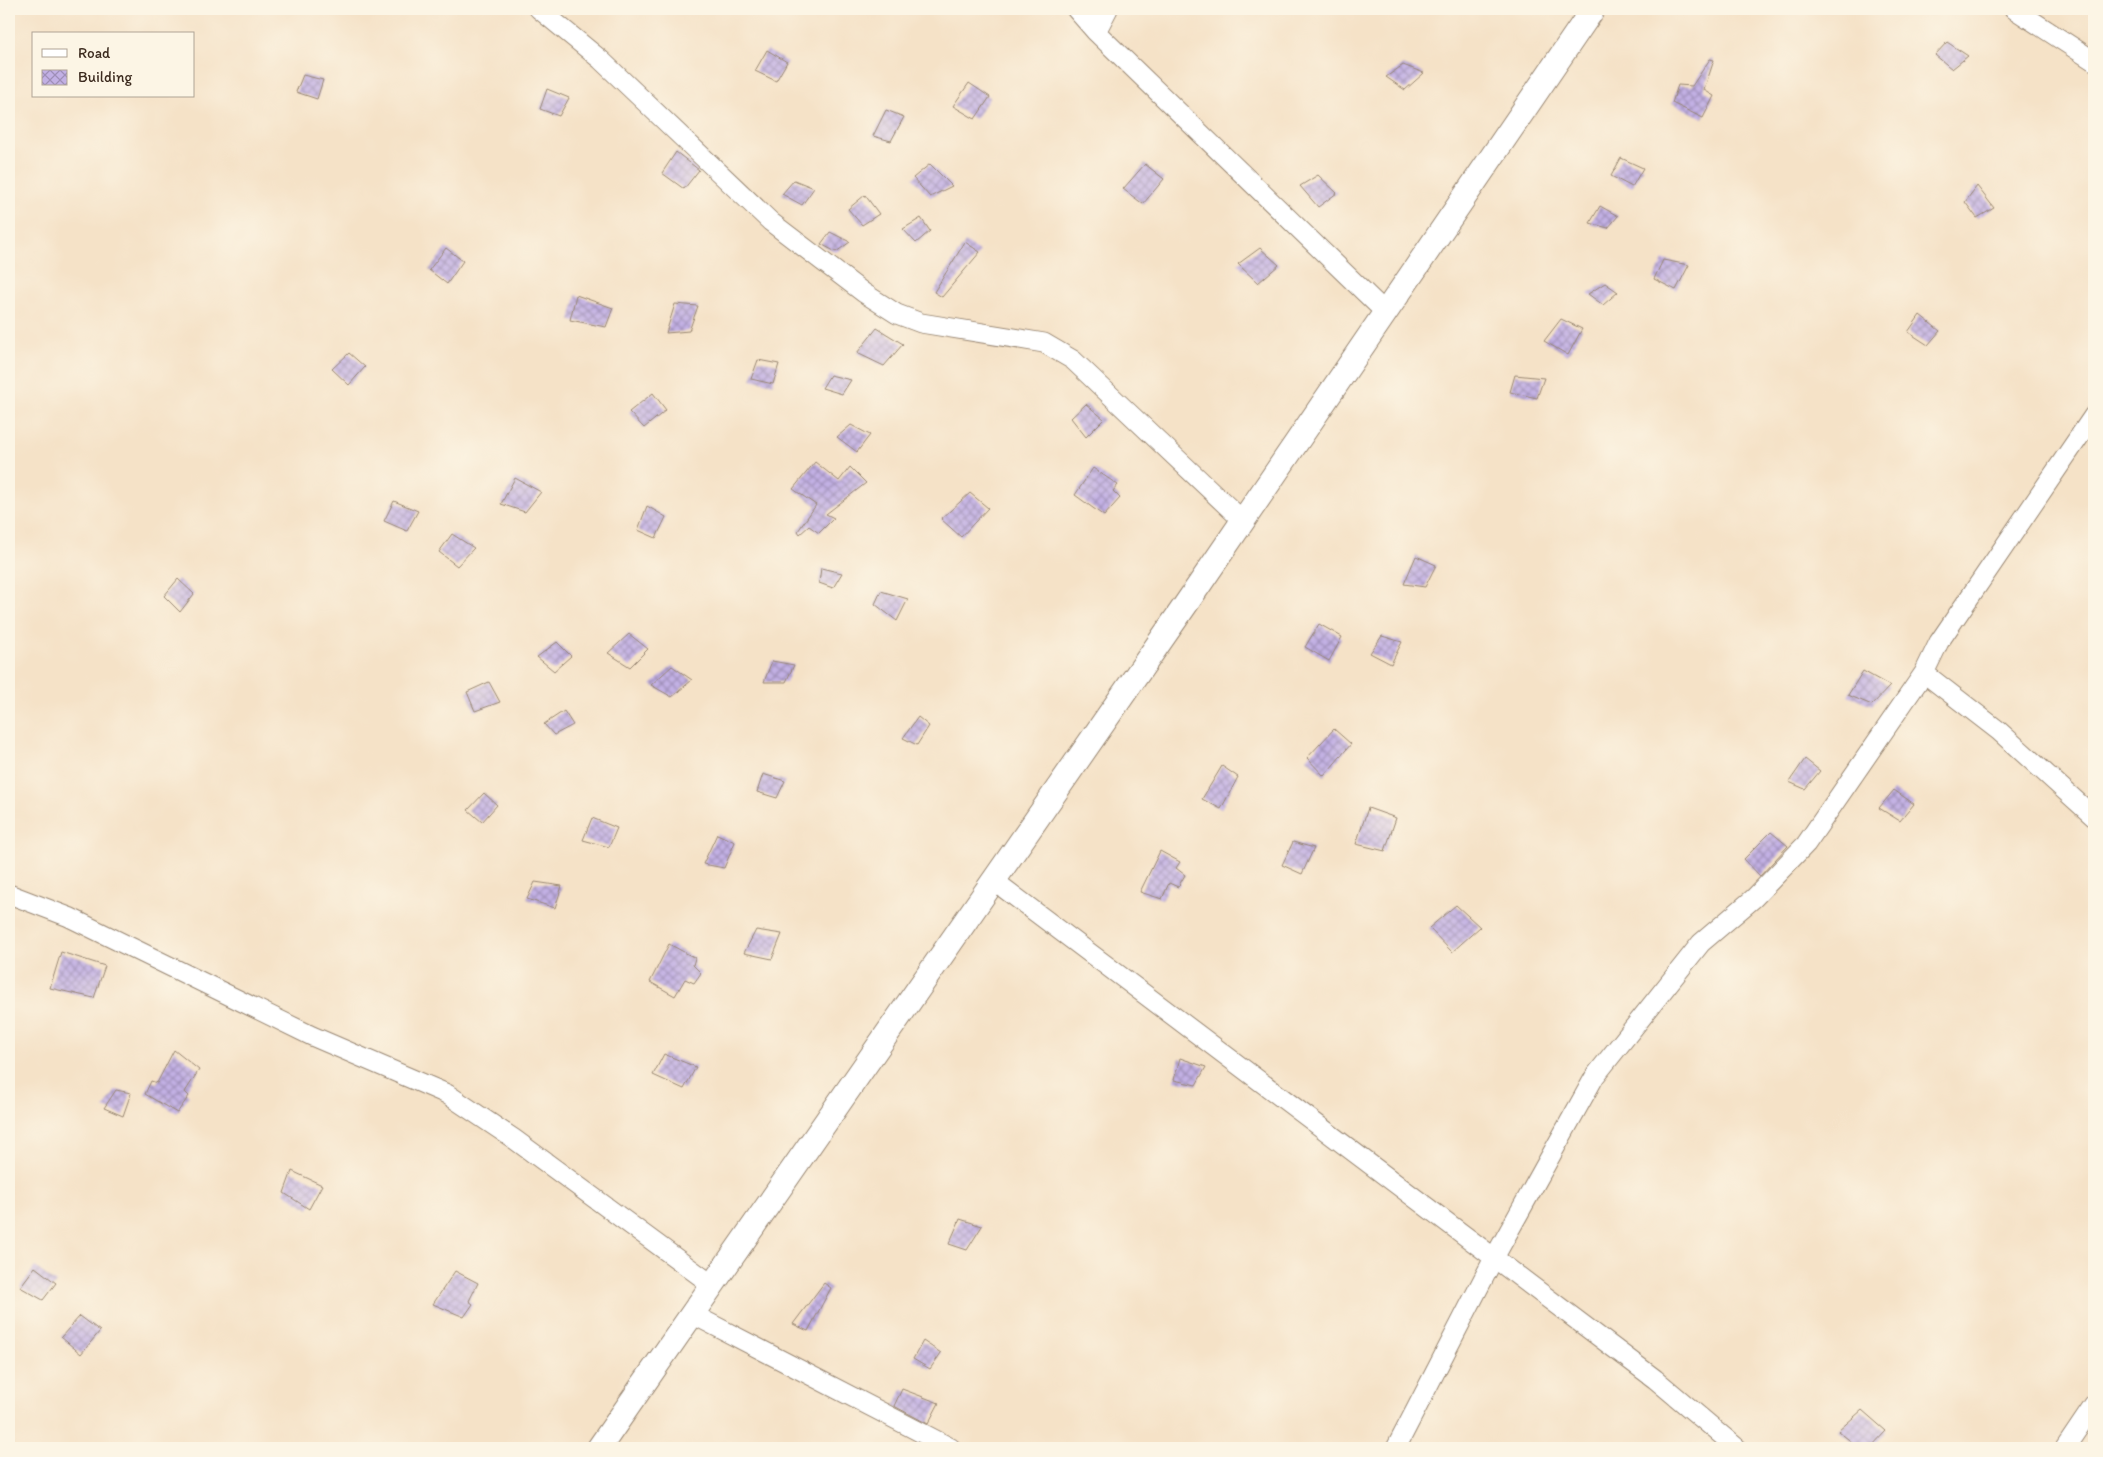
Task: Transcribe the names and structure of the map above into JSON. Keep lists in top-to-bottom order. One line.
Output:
{"legend":["Road","Building"]}
